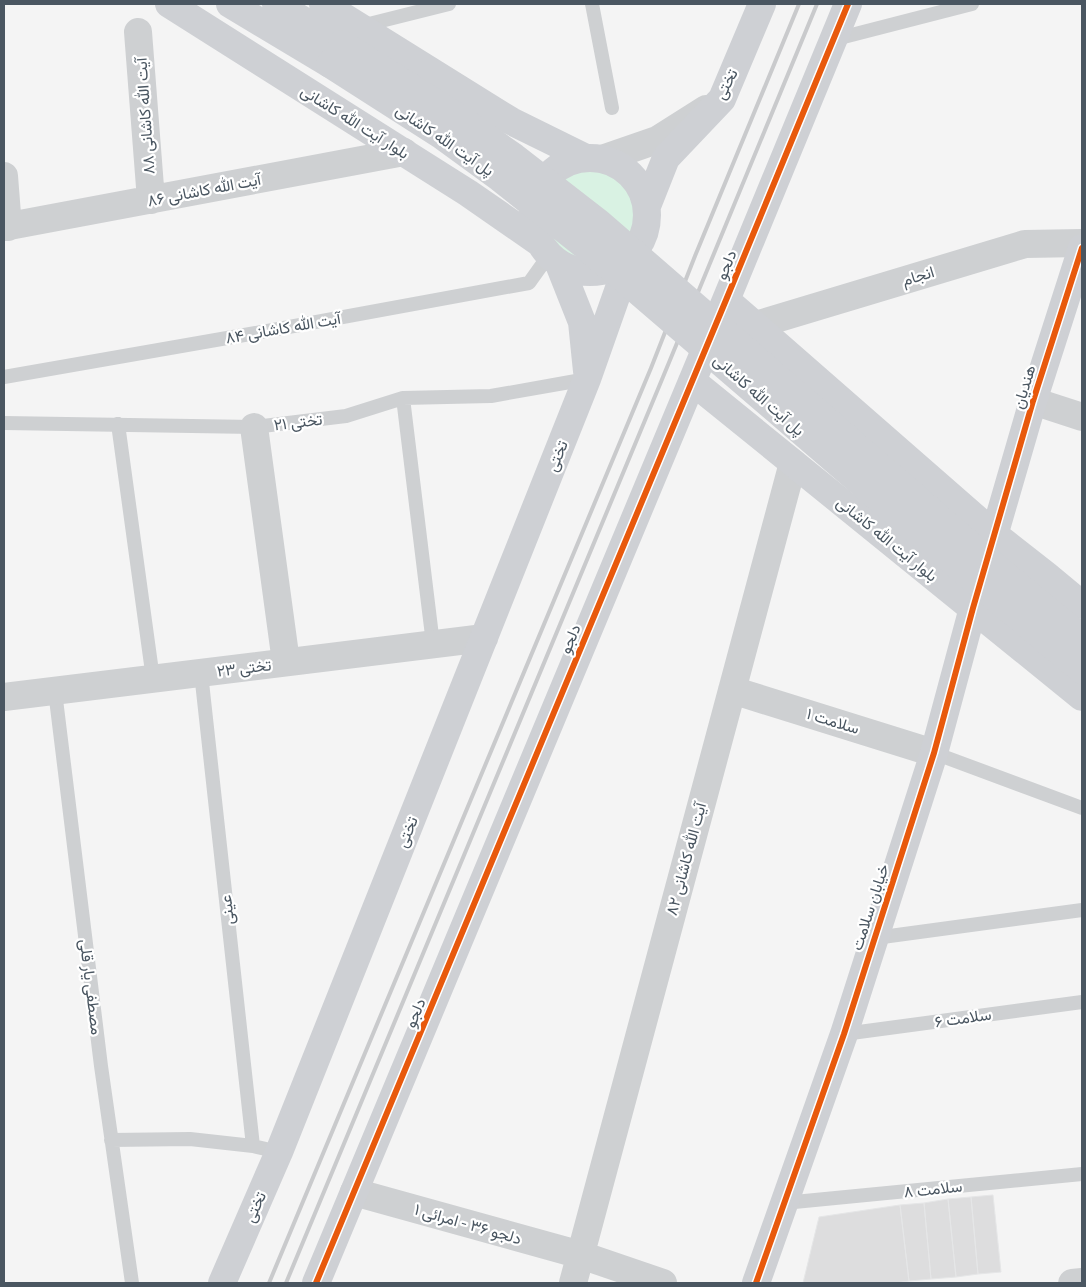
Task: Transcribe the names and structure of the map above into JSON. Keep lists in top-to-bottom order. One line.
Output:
{"streets":{"main road":["تختی","بلوار آیت الله کاشانی","پل آیت الله کاشانی","دلجو","هندیان","خیابان سلامت"],"street":["آیت الله کاشانی ۸۸","آیت الله کاشانی ۸۶","انجام","تختی ۲۳","سلامت ۱","آیت الله کاشانی ۸۲","دلجو ۳۶ - امرائی ۱"],"lane":["آیت الله کاشانی ۸۴","تختی ۲۱","عینی","مصطفی یار قلی","سلامت ۶","سلامت ۸"]},"crossings":[["تختی","بلوار آیت الله کاشانی"],["تختی","آیت الله کاشانی ۸۴"],["تختی","تختی ۲۱"],["تختی","تختی ۲۳"],["آیت الله کاشانی ۸۸","آیت الله کاشانی ۸۶"],["بلوار آیت الله کاشانی","آیت الله کاشانی ۸۶"],["بلوار آیت الله کاشانی","دلجو"],["بلوار آیت الله کاشانی","آیت الله کاشانی ۸۴"],["بلوار آیت الله کاشانی","آیت الله کاشانی ۸۲"],["بلوار آیت الله کاشانی","خیابان سلامت"],["دلجو","دلجو ۳۶ - امرائی ۱"],["هندیان","خیابان سلامت"],["تختی ۲۳","عینی"],["تختی ۲۳","مصطفی یار قلی"],["سلامت ۱","آیت الله کاشانی ۸۲"],["سلامت ۱","خیابان سلامت"],["آیت الله کاشانی ۸۲","دلجو ۳۶ - امرائی ۱"],["خیابان سلامت","سلامت ۶"],["خیابان سلامت","سلامت ۸"]]}
